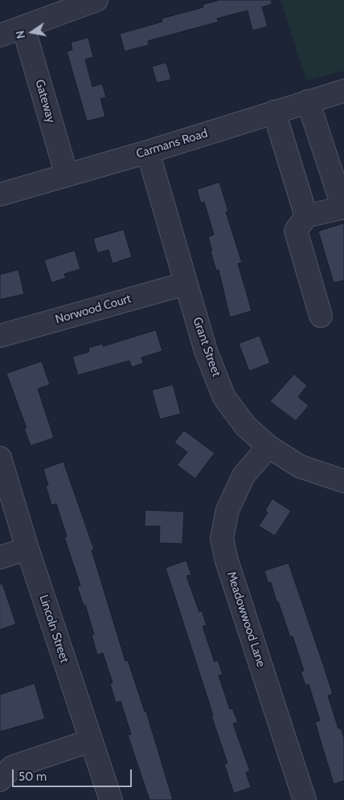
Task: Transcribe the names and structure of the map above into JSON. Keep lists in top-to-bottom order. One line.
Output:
{"streets":{"street":["Gateway","Carmans Road","Norwood Court","Grant Street","Meadowwood Lane","Lincoln Street"]},"crossings":[["Gateway","Carmans Road"],["Carmans Road","Grant Street"],["Norwood Court","Grant Street"],["Grant Street","Meadowwood Lane"]],"scale_bar":"50 m","north":"left"}
